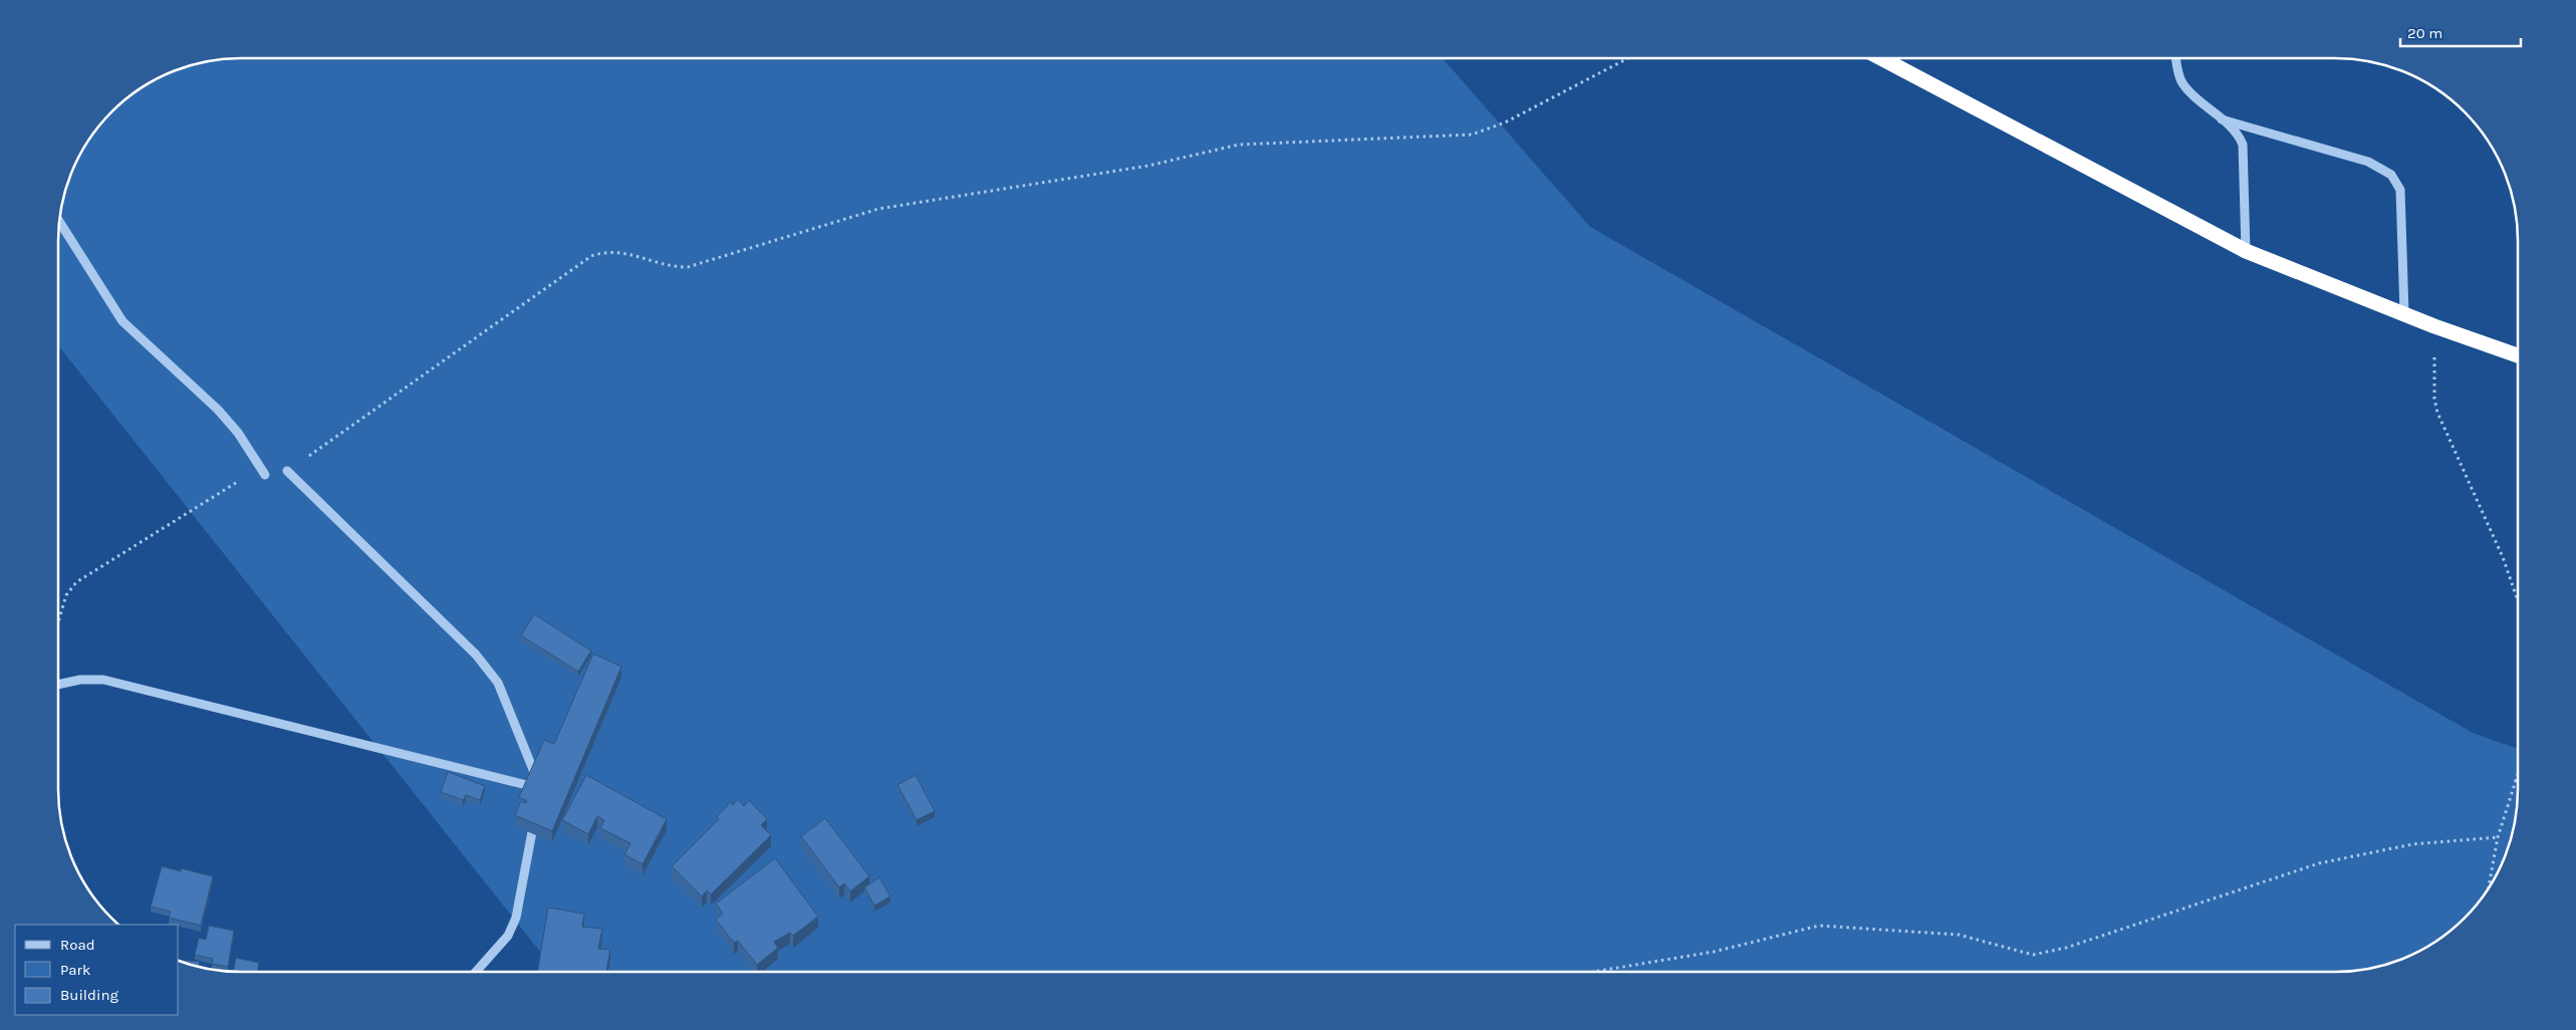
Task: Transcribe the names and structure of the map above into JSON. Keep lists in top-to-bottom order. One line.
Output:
{"legend":["Road","Park","Building"],"scale_bar":"20 m"}
